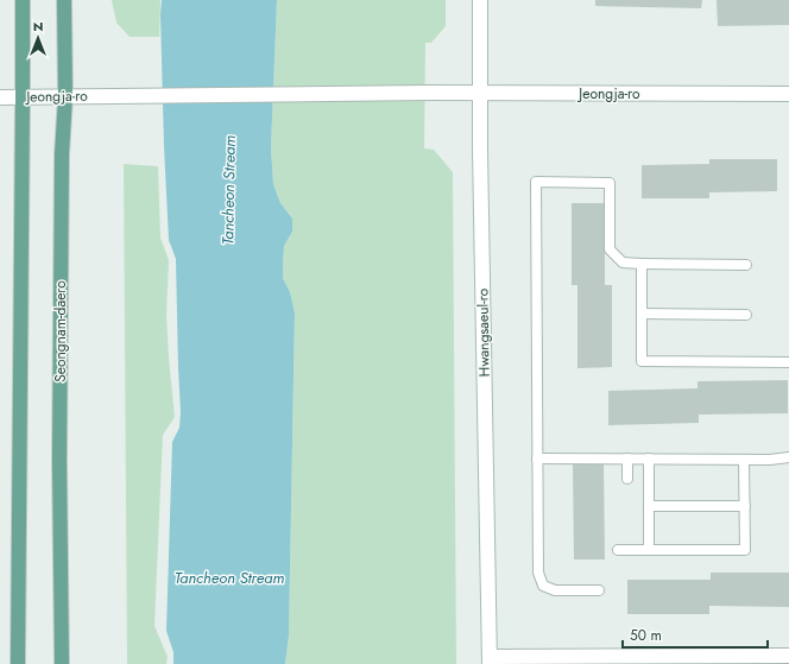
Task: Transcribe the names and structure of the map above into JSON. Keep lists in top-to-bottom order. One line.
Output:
{"streets":{"main road":["Seongnam-daero"],"street":["Jeongja-ro","Hwangsaeul-ro"]},"crossings":[["Jeongja-ro","Seongnam-daero"],["Jeongja-ro","Hwangsaeul-ro"]],"water":["Tancheon Stream"],"scale_bar":"50 m","north":"top"}
